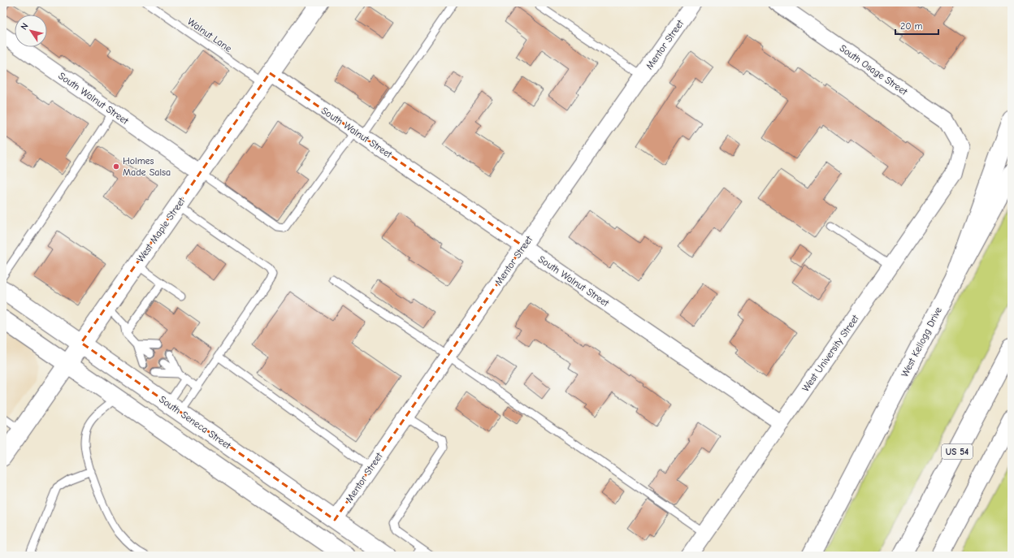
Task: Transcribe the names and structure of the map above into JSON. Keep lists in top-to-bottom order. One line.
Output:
{"streets":{"main road":["West Maple Street","West Kellogg Drive","South Seneca Street","US 54"],"street":["Mentor Street","South Osage Street","South Walnut Street","West University Street"],"lane":["Walnut Lane"]},"crossings":[["Walnut Lane","South Walnut Street"],["Walnut Lane","West Maple Street"],["Mentor Street","South Walnut Street"],["Mentor Street","South Seneca Street"],["South Osage Street","West University Street"],["South Walnut Street","West Maple Street"],["South Walnut Street","West University Street"],["West Maple Street","South Seneca Street"]],"places":["Holmes Made Salsa"],"scale_bar":"20 m","north":"top left"}
